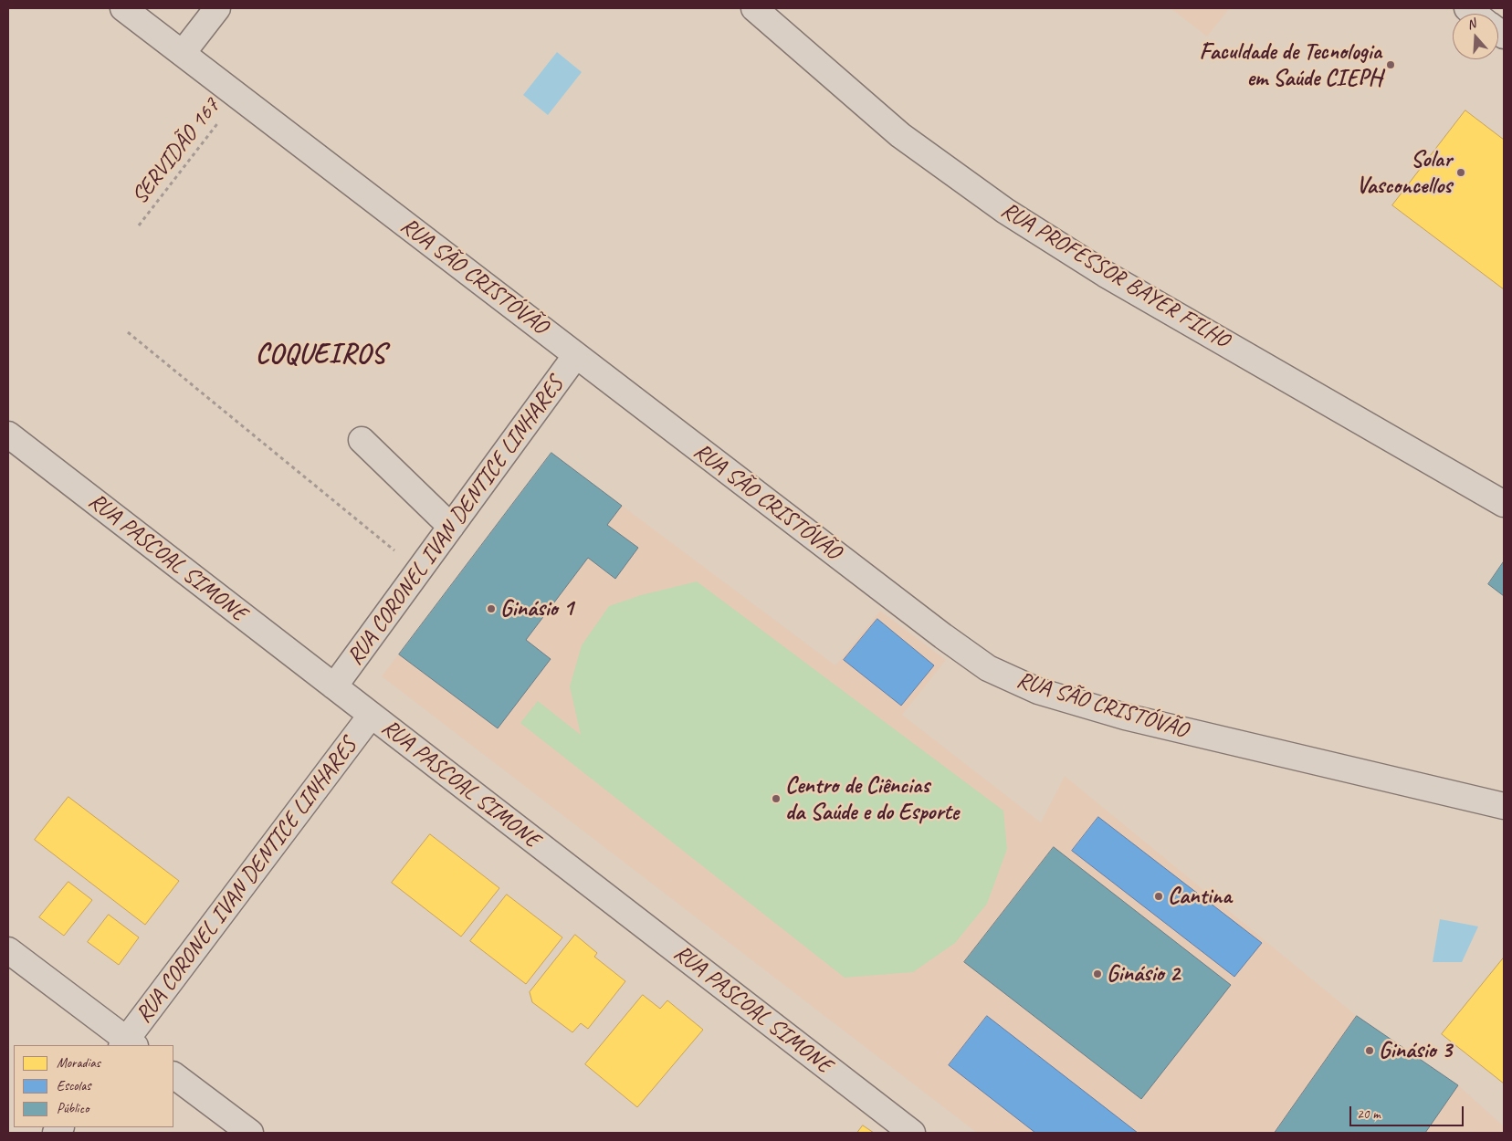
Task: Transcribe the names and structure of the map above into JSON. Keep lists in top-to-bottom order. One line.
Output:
{"streets":{"street":["RUA PROFESSOR BAYER FILHO","RUA SÃO CRISTÓVÃO","RUA CORONEL IVAN DENTICE LINHARES","RUA PASCOAL SIMONE"],"path":["SERVIDÃO 167"]},"crossings":[["SERVIDÃO 167","RUA SÃO CRISTÓVÃO"],["RUA SÃO CRISTÓVÃO","RUA CORONEL IVAN DENTICE LINHARES"],["RUA CORONEL IVAN DENTICE LINHARES","RUA PASCOAL SIMONE"]],"districts":["COQUEIROS"],"places":["Faculdade de Tecnologia em Saúde CIEPH","Solar Vasconcellos","Ginásio 1","Centro de Ciências da Saúde e do Esporte","Cantina","Ginásio 2","Ginásio 3"],"legend":["Moradias","Escolas","Público"],"scale_bar":"20 m","north":"top"}
